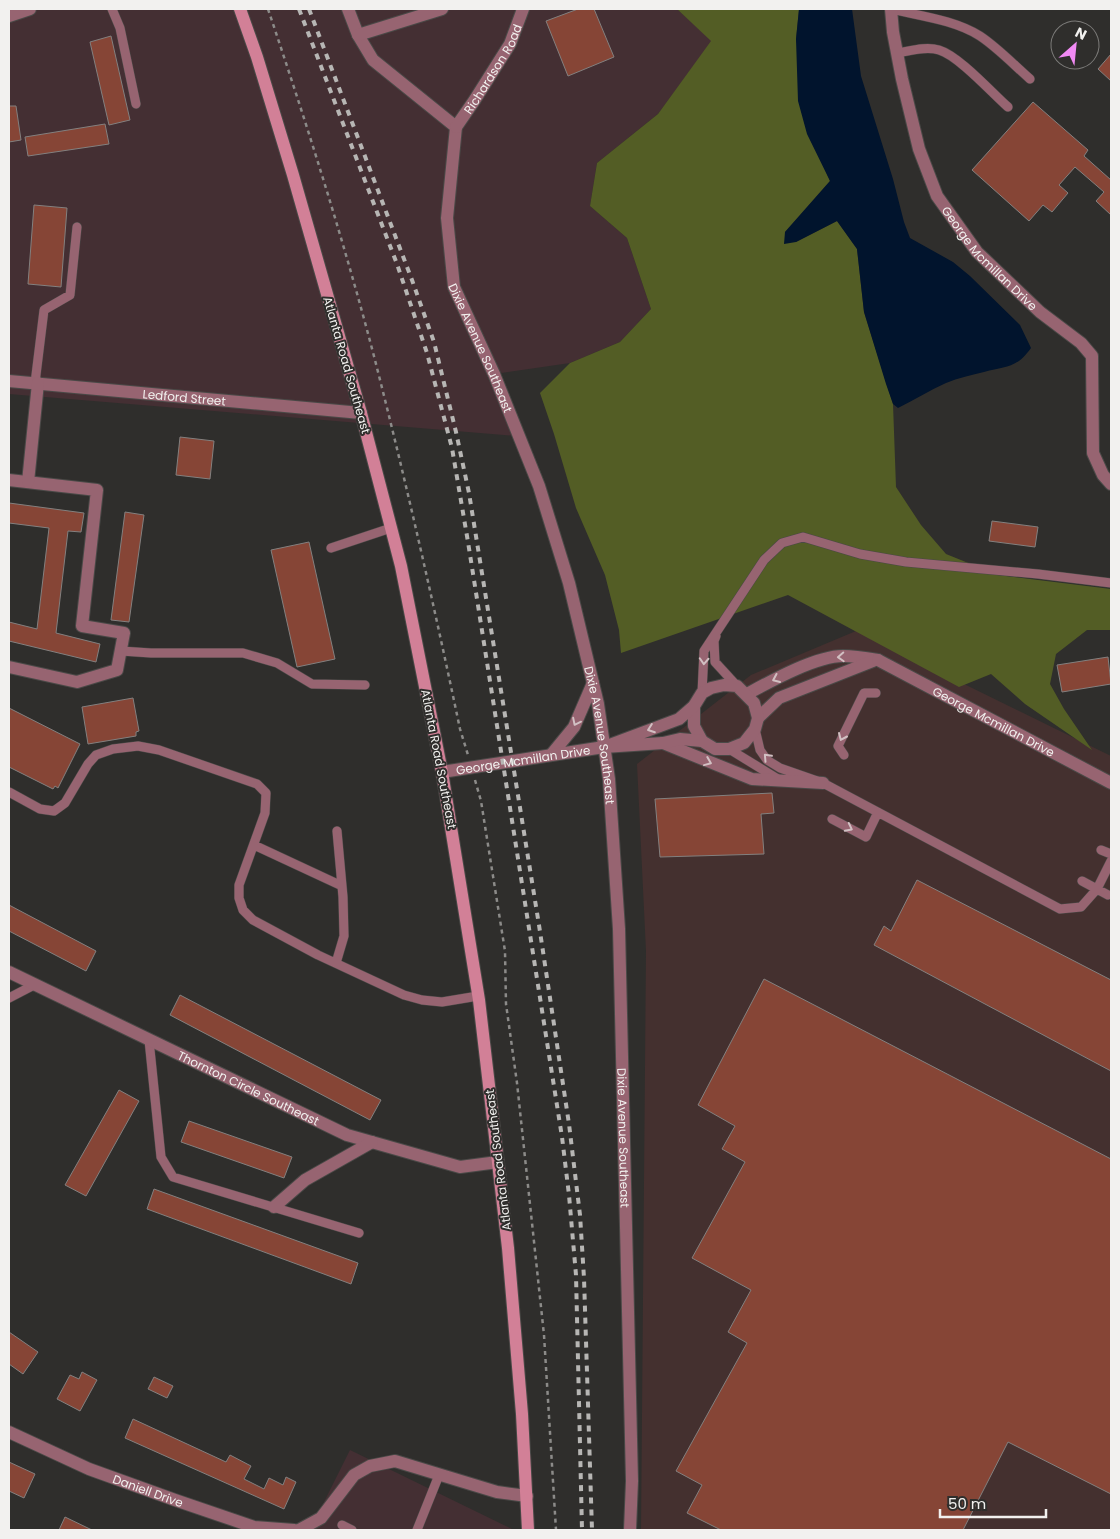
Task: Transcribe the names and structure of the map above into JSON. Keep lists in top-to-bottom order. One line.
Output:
{"streets":{"main road":["Atlanta Road Southeast"],"street":["Richardson Road","George Mcmillan Drive","Dixie Avenue Southeast","Ledford Street","Thornton Circle Southeast","Daniell Drive"]},"crossings":[["Richardson Road","Dixie Avenue Southeast"],["George Mcmillan Drive","Dixie Avenue Southeast"],["George Mcmillan Drive","Atlanta Road Southeast"],["Atlanta Road Southeast","Ledford Street"],["Atlanta Road Southeast","Thornton Circle Southeast"]],"scale_bar":"50 m","north":"top right"}
